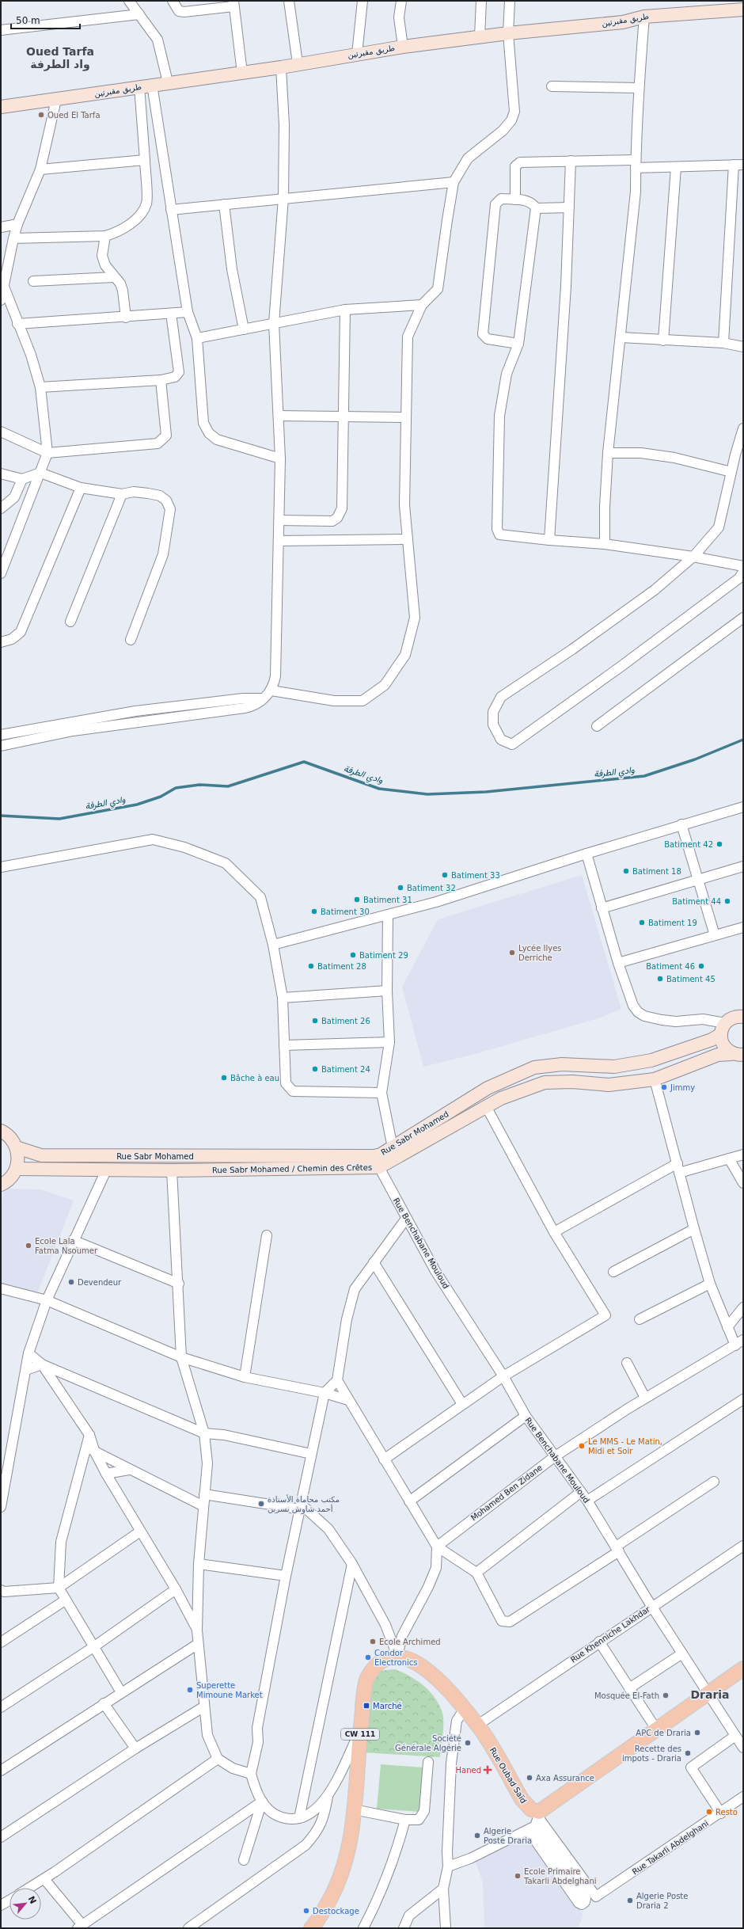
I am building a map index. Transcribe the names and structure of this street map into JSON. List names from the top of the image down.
{
  "streets": {
    "main road": [
      "طريق مقبرتين",
      "Rue Sabr Mohamed",
      "Rue Sabr Mohamed / Chemin des Crêtes",
      "CW 111",
      "Rue Oubad Saïd"
    ],
    "street": [
      "Rue Benchabane Mouloud",
      "Mohamed Ben Zidane",
      "Rue Khenniche Lakhdar",
      "Rue Takarli Abdelghani"
    ]
  },
  "crossings": [
    ["Rue Sabr Mohamed / Chemin des Crêtes", "Rue Benchabane Mouloud"],
    ["Rue Benchabane Mouloud", "Mohamed Ben Zidane"],
    ["Rue Benchabane Mouloud", "Rue Khenniche Lakhdar"],
    ["Rue Khenniche Lakhdar", "Rue Oubad Saïd"],
    ["CW 111", "Rue Oubad Saïd"],
    ["Rue Oubad Saïd", "Rue Takarli Abdelghani"]
  ],
  "districts": ["Oued Tarfa واد الطرفة", "Draria"],
  "water": ["وادي الطرفة"],
  "places": {
    "other": [
      "Oued El Tarfa",
      "Batiment 42",
      "Batiment 18",
      "Batiment 33",
      "Batiment 32",
      "Batiment 31",
      "Batiment 44",
      "Batiment 30",
      "Batiment 19",
      "Lycée Ilyes Derriche",
      "Batiment 29",
      "Batiment 28",
      "Batiment 46",
      "Batiment 45",
      "Batiment 26",
      "Batiment 24",
      "Bâche à eau",
      "Jimmy",
      "Ecole Lala Fatma Nsoumer",
      "Devendeur",
      "Le MMS - Le Matin, Midi et Soir",
      "مكتب محاماة الأستاذة أحمد شاوش نسرين",
      "Ecole Archimed",
      "Condor Electronics",
      "Superette Mimoune Market",
      "Mosquée El-Fath",
      "APC de Draria",
      "Société Générale Algérie",
      "Recette des impots - Draria",
      "Axa Assurance",
      "Resto",
      "Algerie Poste Draria",
      "Ecole Primaire Takarli Abdelghani",
      "Algerie Poste Draria 2",
      "Destockage"
    ],
    "transit": ["Marché"],
    "health": ["Haned"]
  },
  "scale_bar": "50 m",
  "north": "top right"
}
